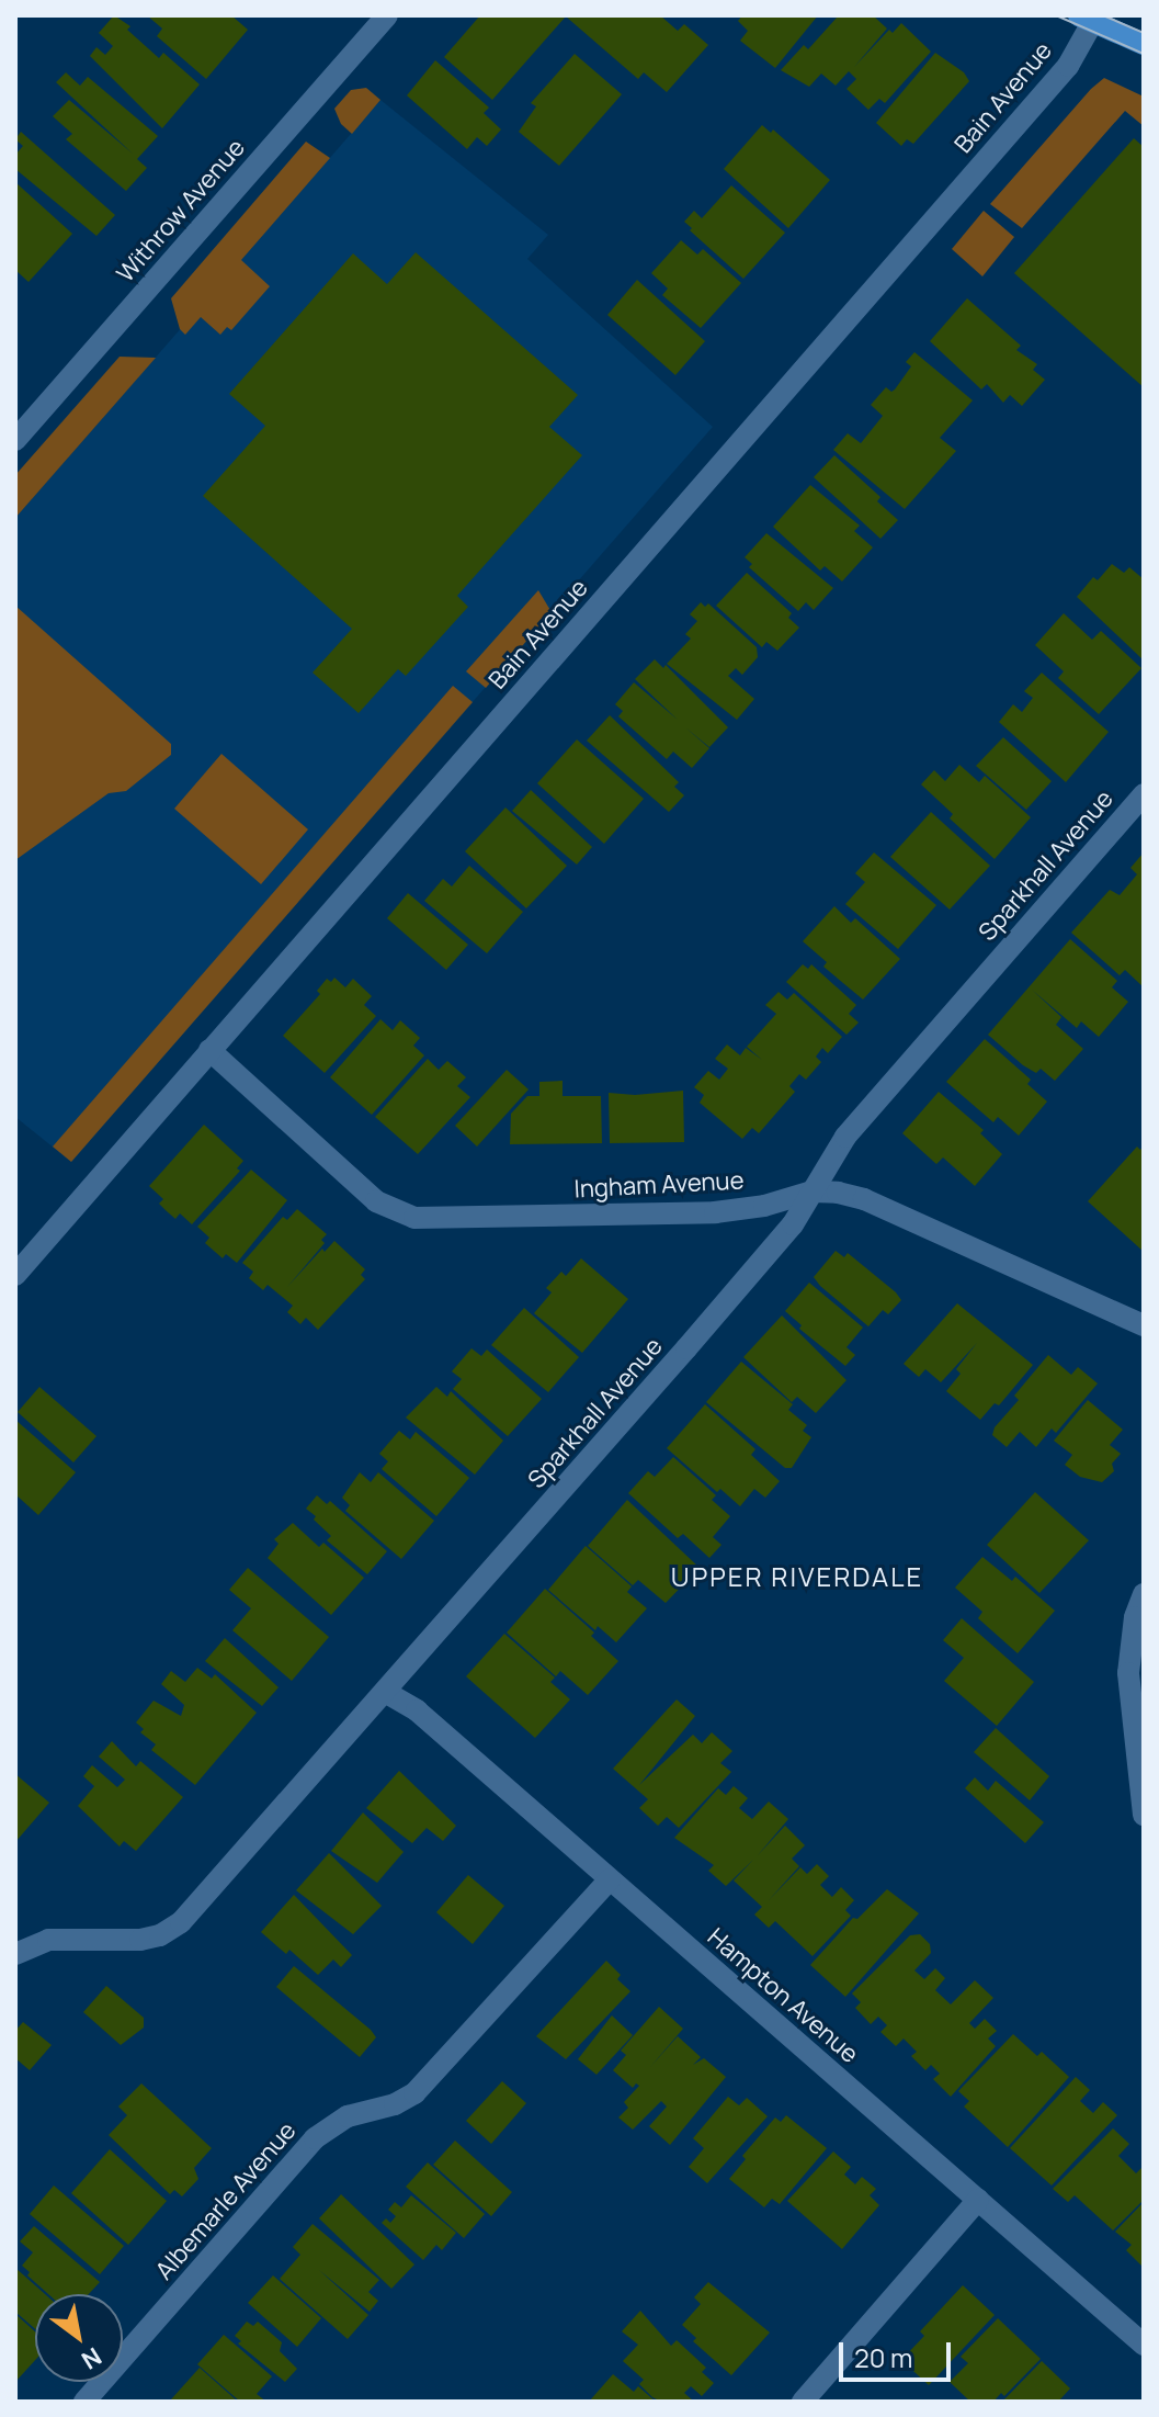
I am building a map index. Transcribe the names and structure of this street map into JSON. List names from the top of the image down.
{
  "streets": {
    "street": [
      "Bain Avenue",
      "Withrow Avenue",
      "Sparkhall Avenue",
      "Ingham Avenue",
      "Hampton Avenue",
      "Albemarle Avenue"
    ]
  },
  "crossings": [
    ["Bain Avenue", "Ingham Avenue"],
    ["Sparkhall Avenue", "Ingham Avenue"],
    ["Sparkhall Avenue", "Hampton Avenue"],
    ["Hampton Avenue", "Albemarle Avenue"]
  ],
  "districts": ["UPPER RIVERDALE"],
  "scale_bar": "20 m",
  "north": "bottom right"
}
